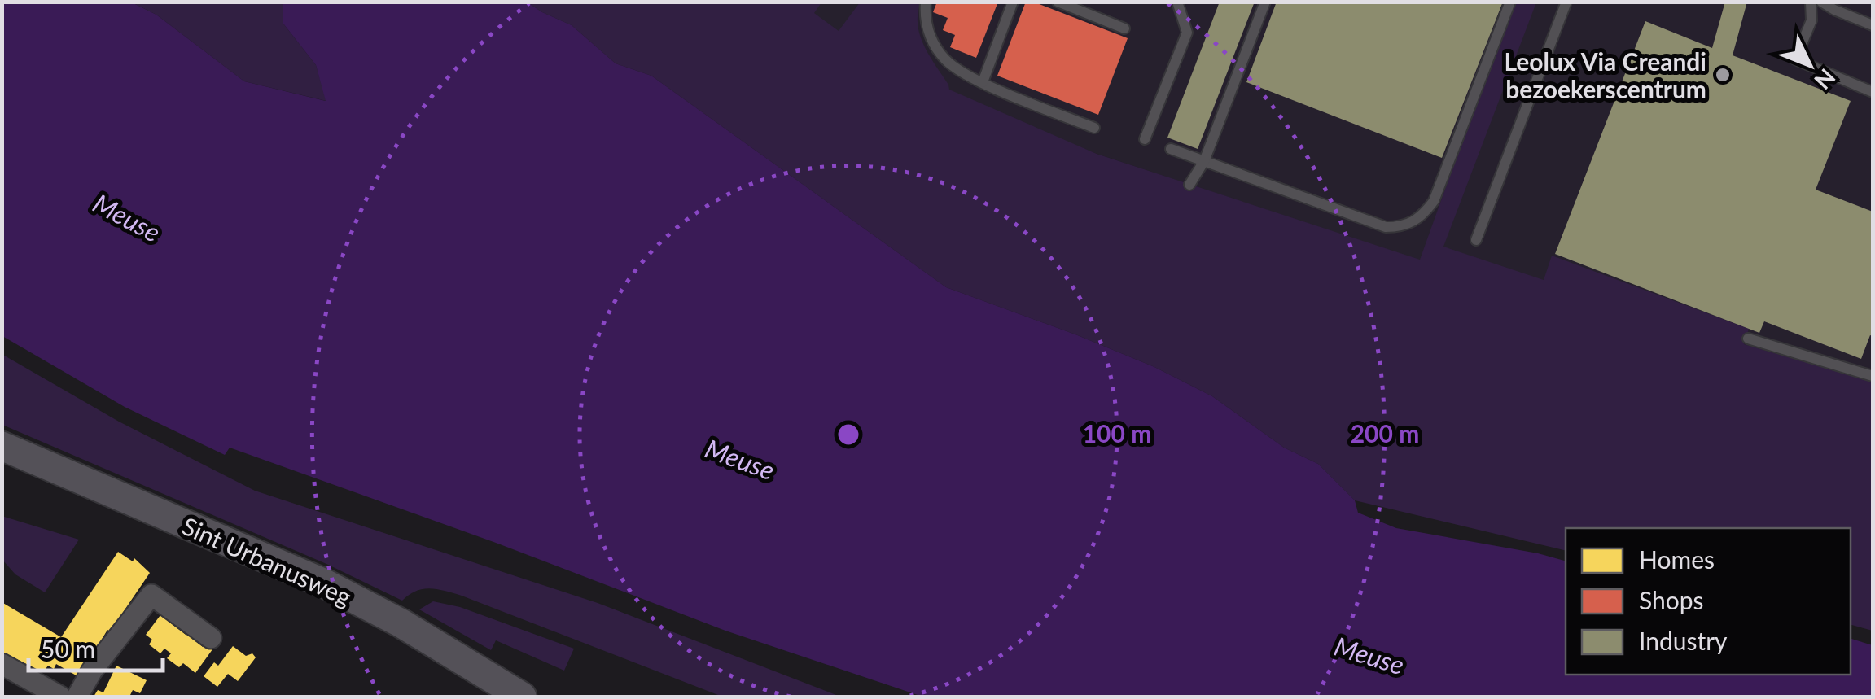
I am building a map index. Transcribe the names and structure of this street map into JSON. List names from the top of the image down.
{
  "streets": {
    "street": ["Sint Urbanusweg"]
  },
  "water": ["Meuse"],
  "places": ["Leolux Via Creandi bezoekerscentrum"],
  "legend": ["Homes", "Shops", "Industry"],
  "scale_bar": "50 m",
  "north": "bottom right",
  "rings": ["100 m", "200 m"]
}
